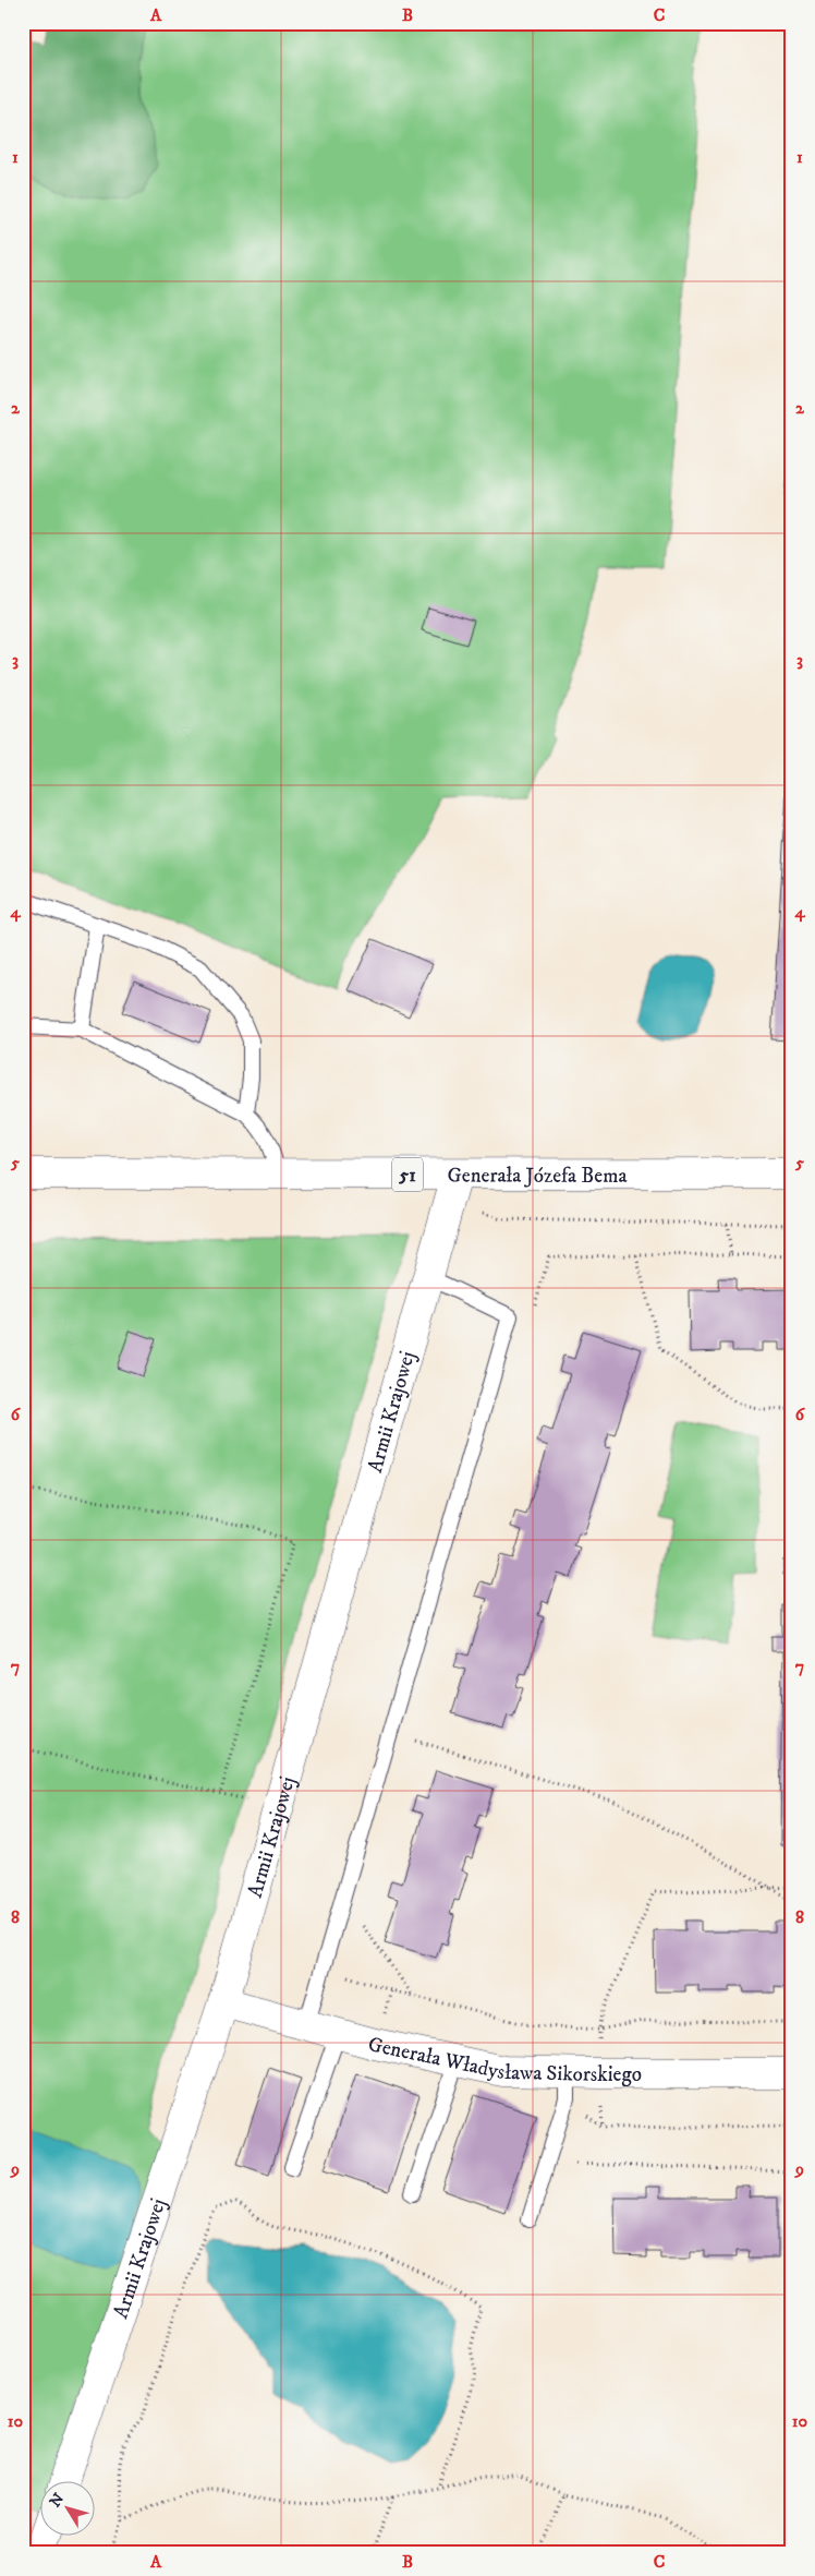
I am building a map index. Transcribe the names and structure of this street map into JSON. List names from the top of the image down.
{
  "streets": {
    "street": [
      "51",
      "Generała Józefa Bema",
      "Armii Krajowej",
      "Generała Władysława Sikorskiego"
    ]
  },
  "crossings": [
    ["Generała Józefa Bema", "Armii Krajowej"],
    ["Armii Krajowej", "Generała Władysława Sikorskiego"]
  ],
  "north": "top left",
  "grid": {
    "columns": ["A", "B", "C"],
    "rows": [
      "1",
      "2",
      "3",
      "4",
      "5",
      "6",
      "7",
      "8",
      "9",
      "10"
    ]
  }
}
